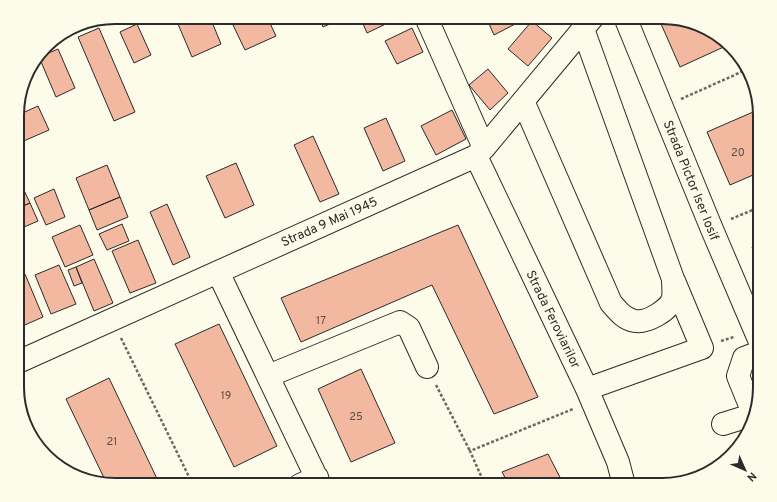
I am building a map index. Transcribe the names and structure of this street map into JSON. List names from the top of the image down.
{
  "streets": {
    "street": ["Strada Pictor Iser Iosif", "Strada 9 Mai 1945", "Strada Feroviarilor"]
  },
  "crossings": [
    ["Strada 9 Mai 1945", "Strada Feroviarilor"]
  ],
  "house_numbers": [
    "20",
    "17",
    "19",
    "25",
    "21"
  ],
  "north": "bottom right"
}
